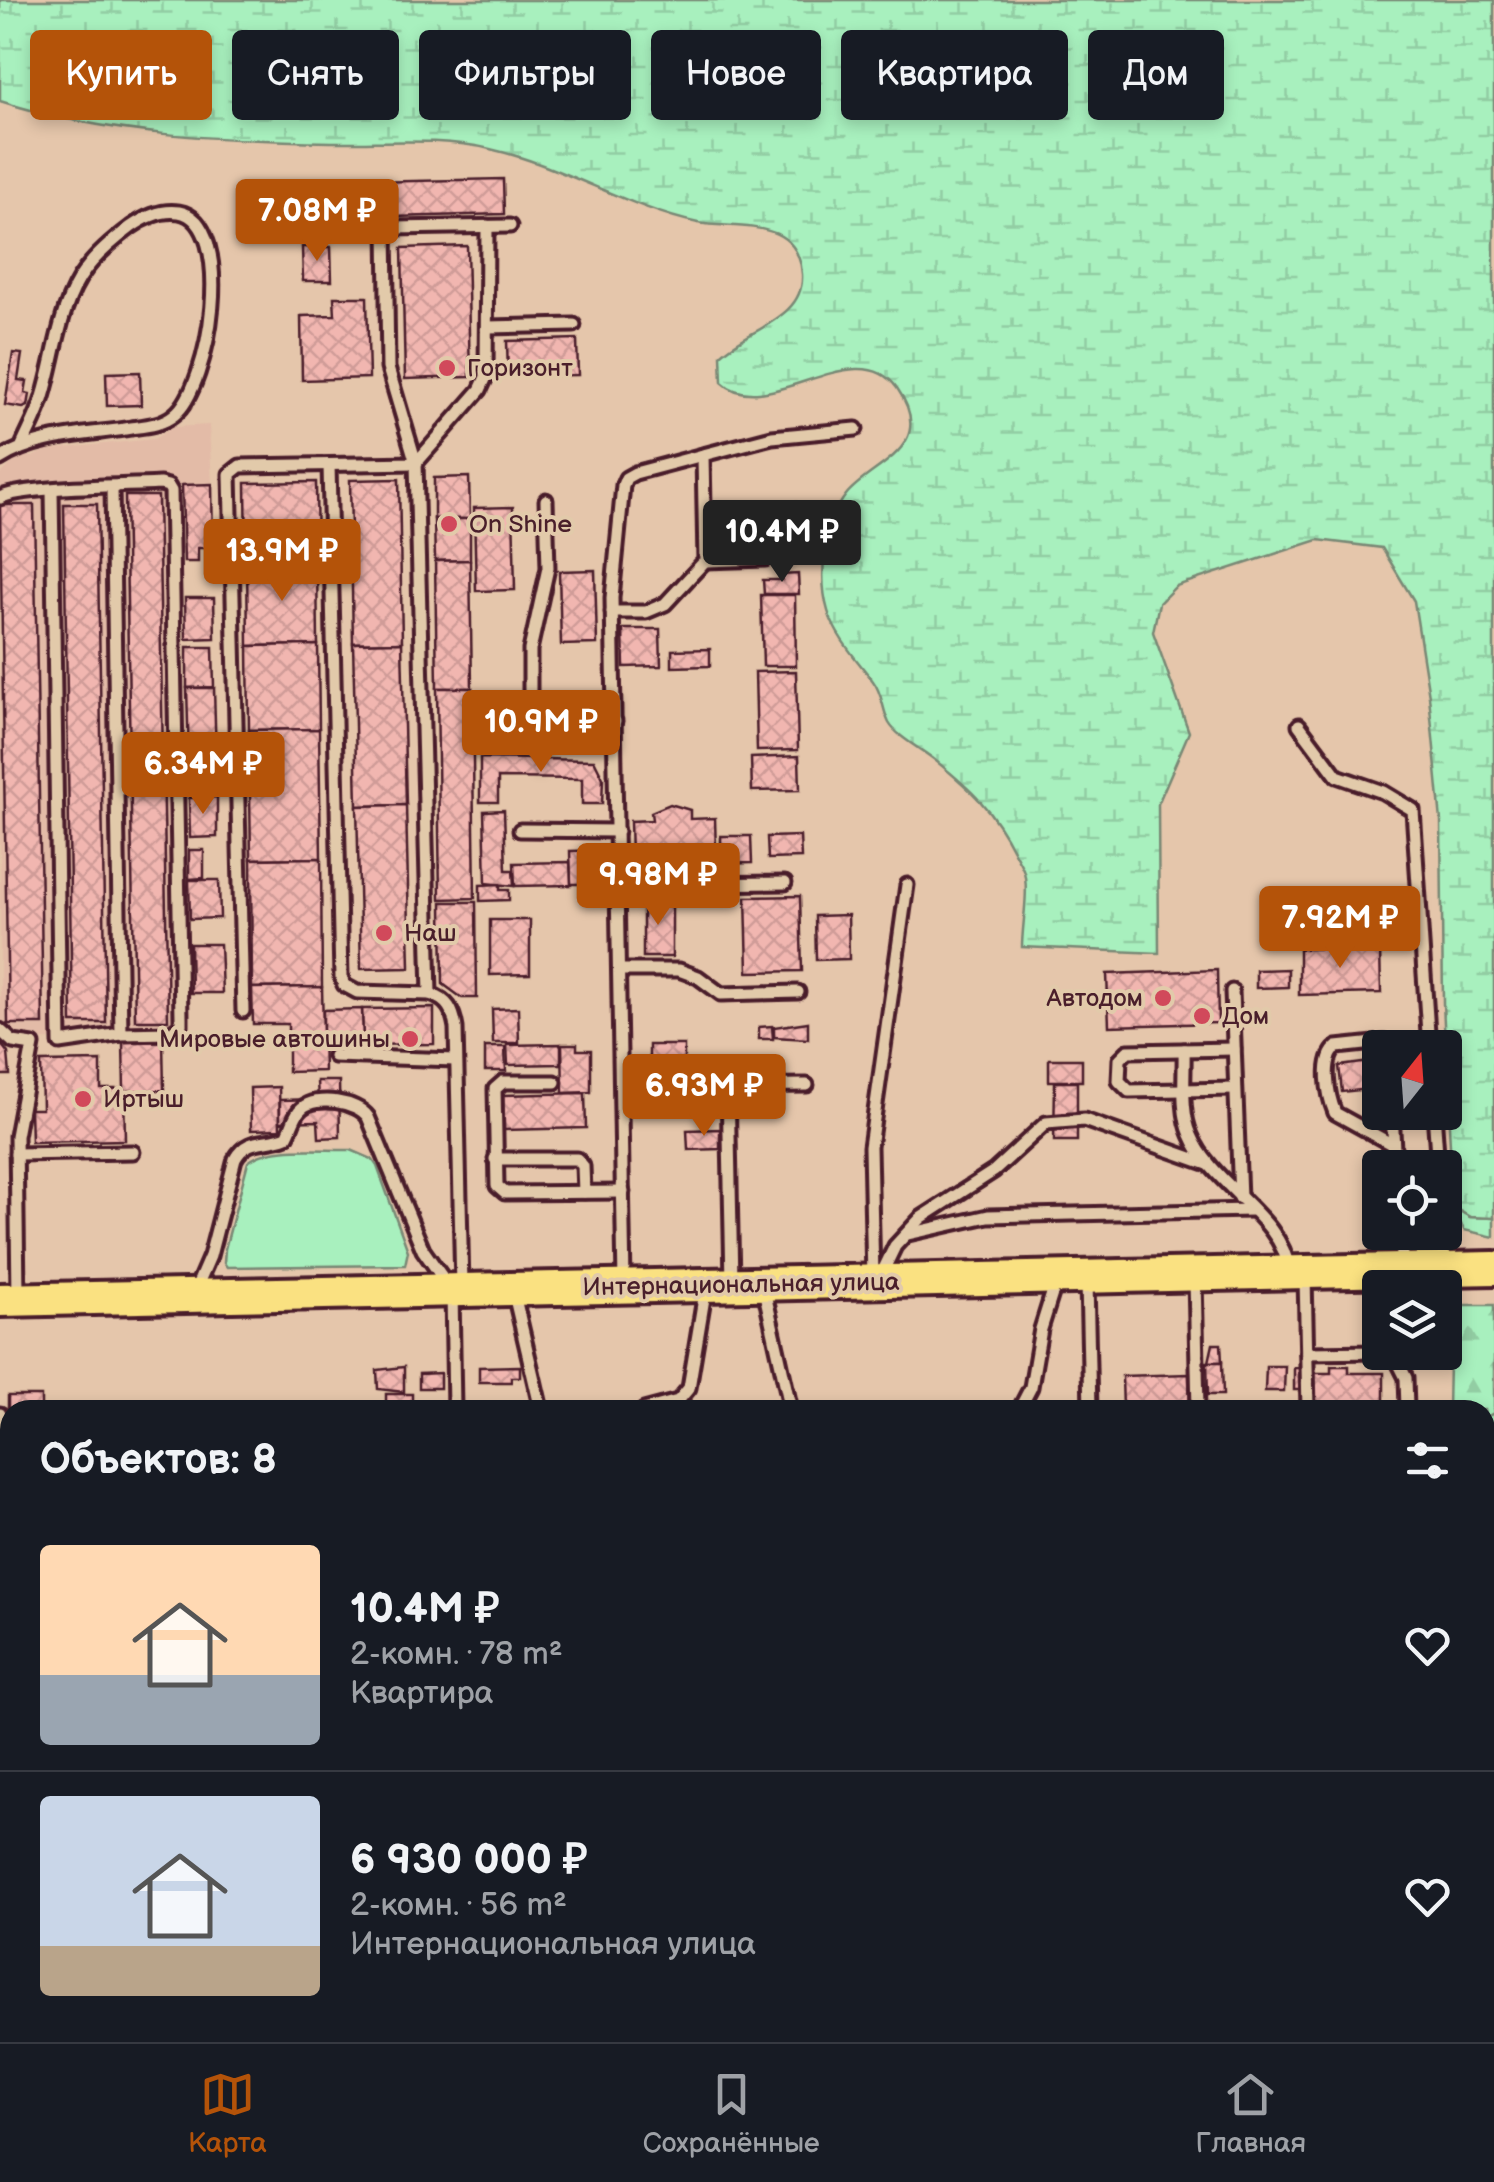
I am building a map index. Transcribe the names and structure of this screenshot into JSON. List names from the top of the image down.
{
  "streets": {
    "main road": ["Интернациональная улица"]
  },
  "places": [
    "Горизонт",
    "On Shine",
    "Наш",
    "Автодом",
    "Дом",
    "Мировые автошины",
    "Иртыш"
  ],
  "north": "top",
  "page": {
    "chip": [
      "Купить",
      "Снять",
      "Фильтры",
      "Новое",
      "Квартира",
      "Дом"
    ],
    "price": [
      "7.08M ₽",
      "10.4M ₽",
      "13.9M ₽",
      "10.9M ₽",
      "6.34M ₽",
      "9.98M ₽",
      "7.92M ₽",
      "6.93M ₽"
    ],
    "heading": "Объектов: 8",
    "list": [
      {
        "name": "10.4M ₽",
        "note": "2-комн. · 78 m² · Квартира"
      },
      {
        "name": "6 930 000 ₽",
        "note": "2-комн. · 56 m² · Интернациональная улица"
      }
    ],
    "tabs": ["Карта", "Сохранённые", "Главная"]
  }
}
